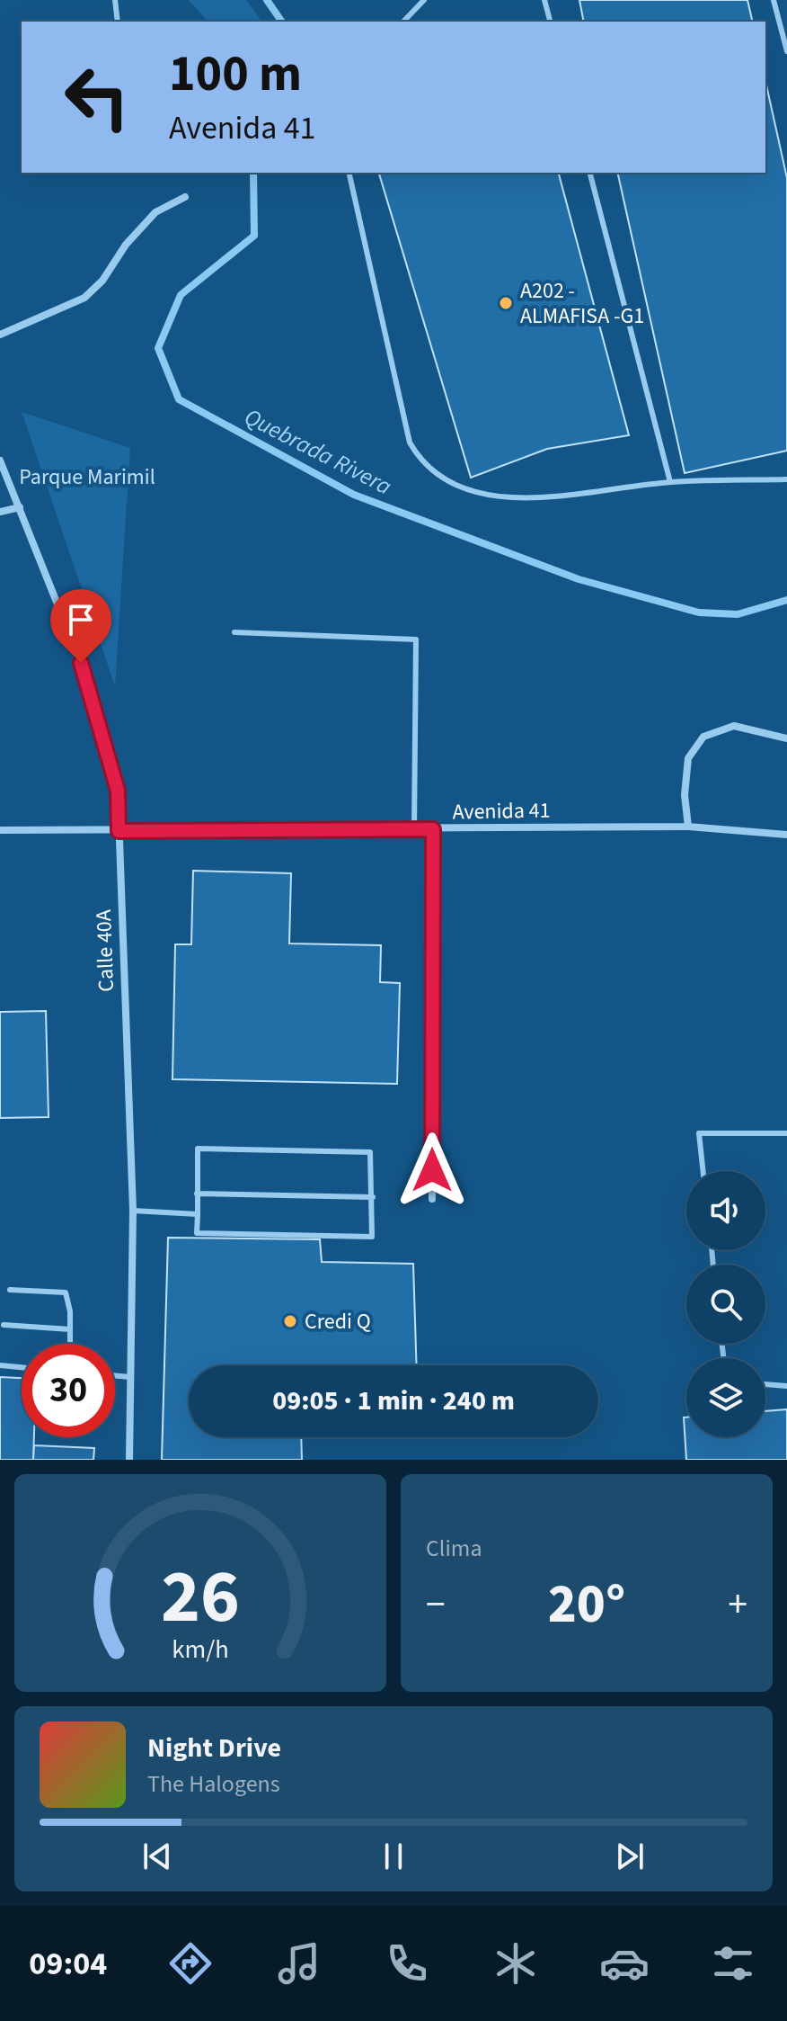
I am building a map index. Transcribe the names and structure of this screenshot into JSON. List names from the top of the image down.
{
  "streets": {
    "street": ["Avenida 41", "Calle 40A"]
  },
  "crossings": [
    ["Avenida 41", "Calle 40A"]
  ],
  "water": ["Quebrada Rivera"],
  "parks": ["Parque Marimil"],
  "places": ["A202 - ALMAFISA -G1", "Credi Q"],
  "page": {
    "turn": ["100 m", "Avenida 41"],
    "limit": "30",
    "trip": "09:05 · 1 min · 240 m",
    "tile": "Clima",
    "heat": ["−", "20°", "+"],
    "song": ["Night Drive", "The Halogens"],
    "tabs": "09:04",
    "gauge": ["26", "km/h"]
  }
}
